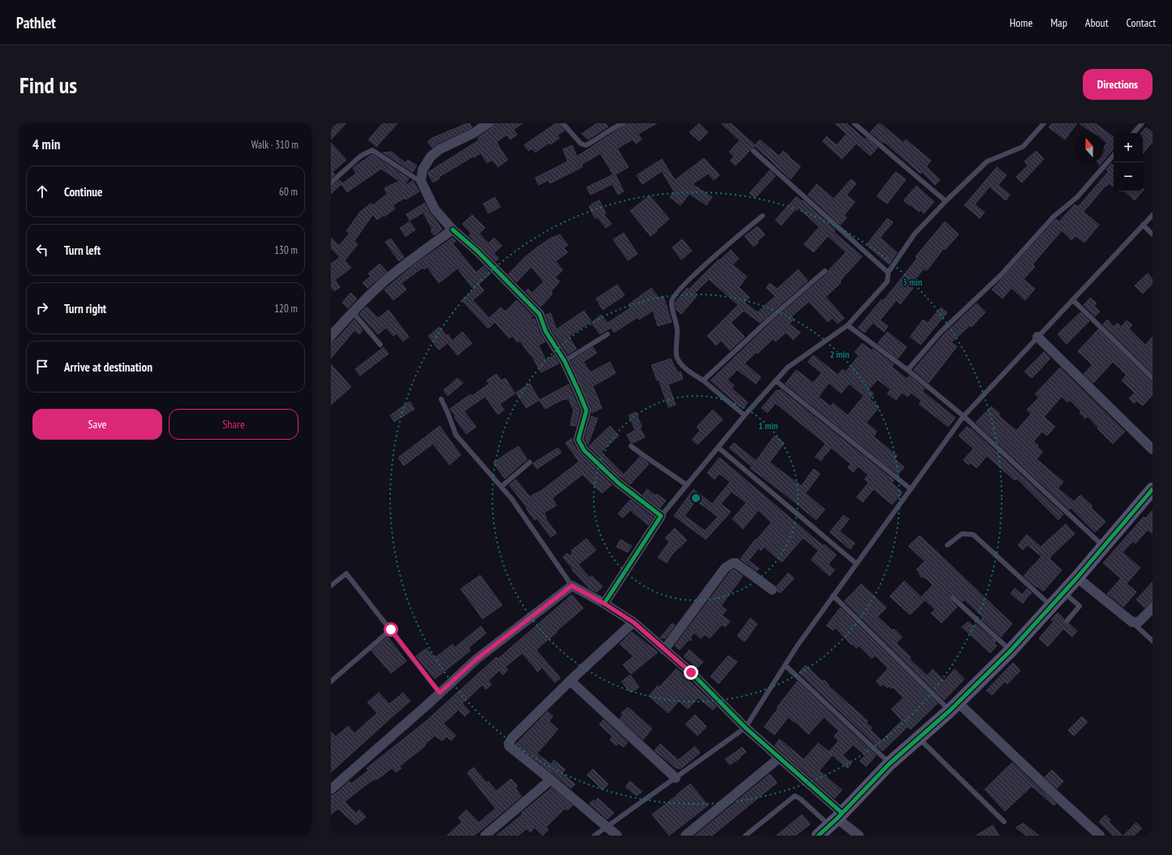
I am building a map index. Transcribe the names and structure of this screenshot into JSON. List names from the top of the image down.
{
  "north": "top",
  "page": {
    "header": "Pathlet",
    "nav": [
      "Home",
      "Map",
      "About",
      "Contact"
    ],
    "buttons": [
      "Directions",
      ["Save", "Share"]
    ],
    "title": "Find us",
    "heading": ["4 min", "Walk · 310 m"],
    "map_buttons": ["+", "−"],
    "list": [
      ["Continue", "60 m"],
      ["Turn left", "130 m"],
      ["Turn right", "120 m"],
      "Arrive at destination"
    ]
  },
  "rings": ["3 min", "2 min", "1 min"]
}
